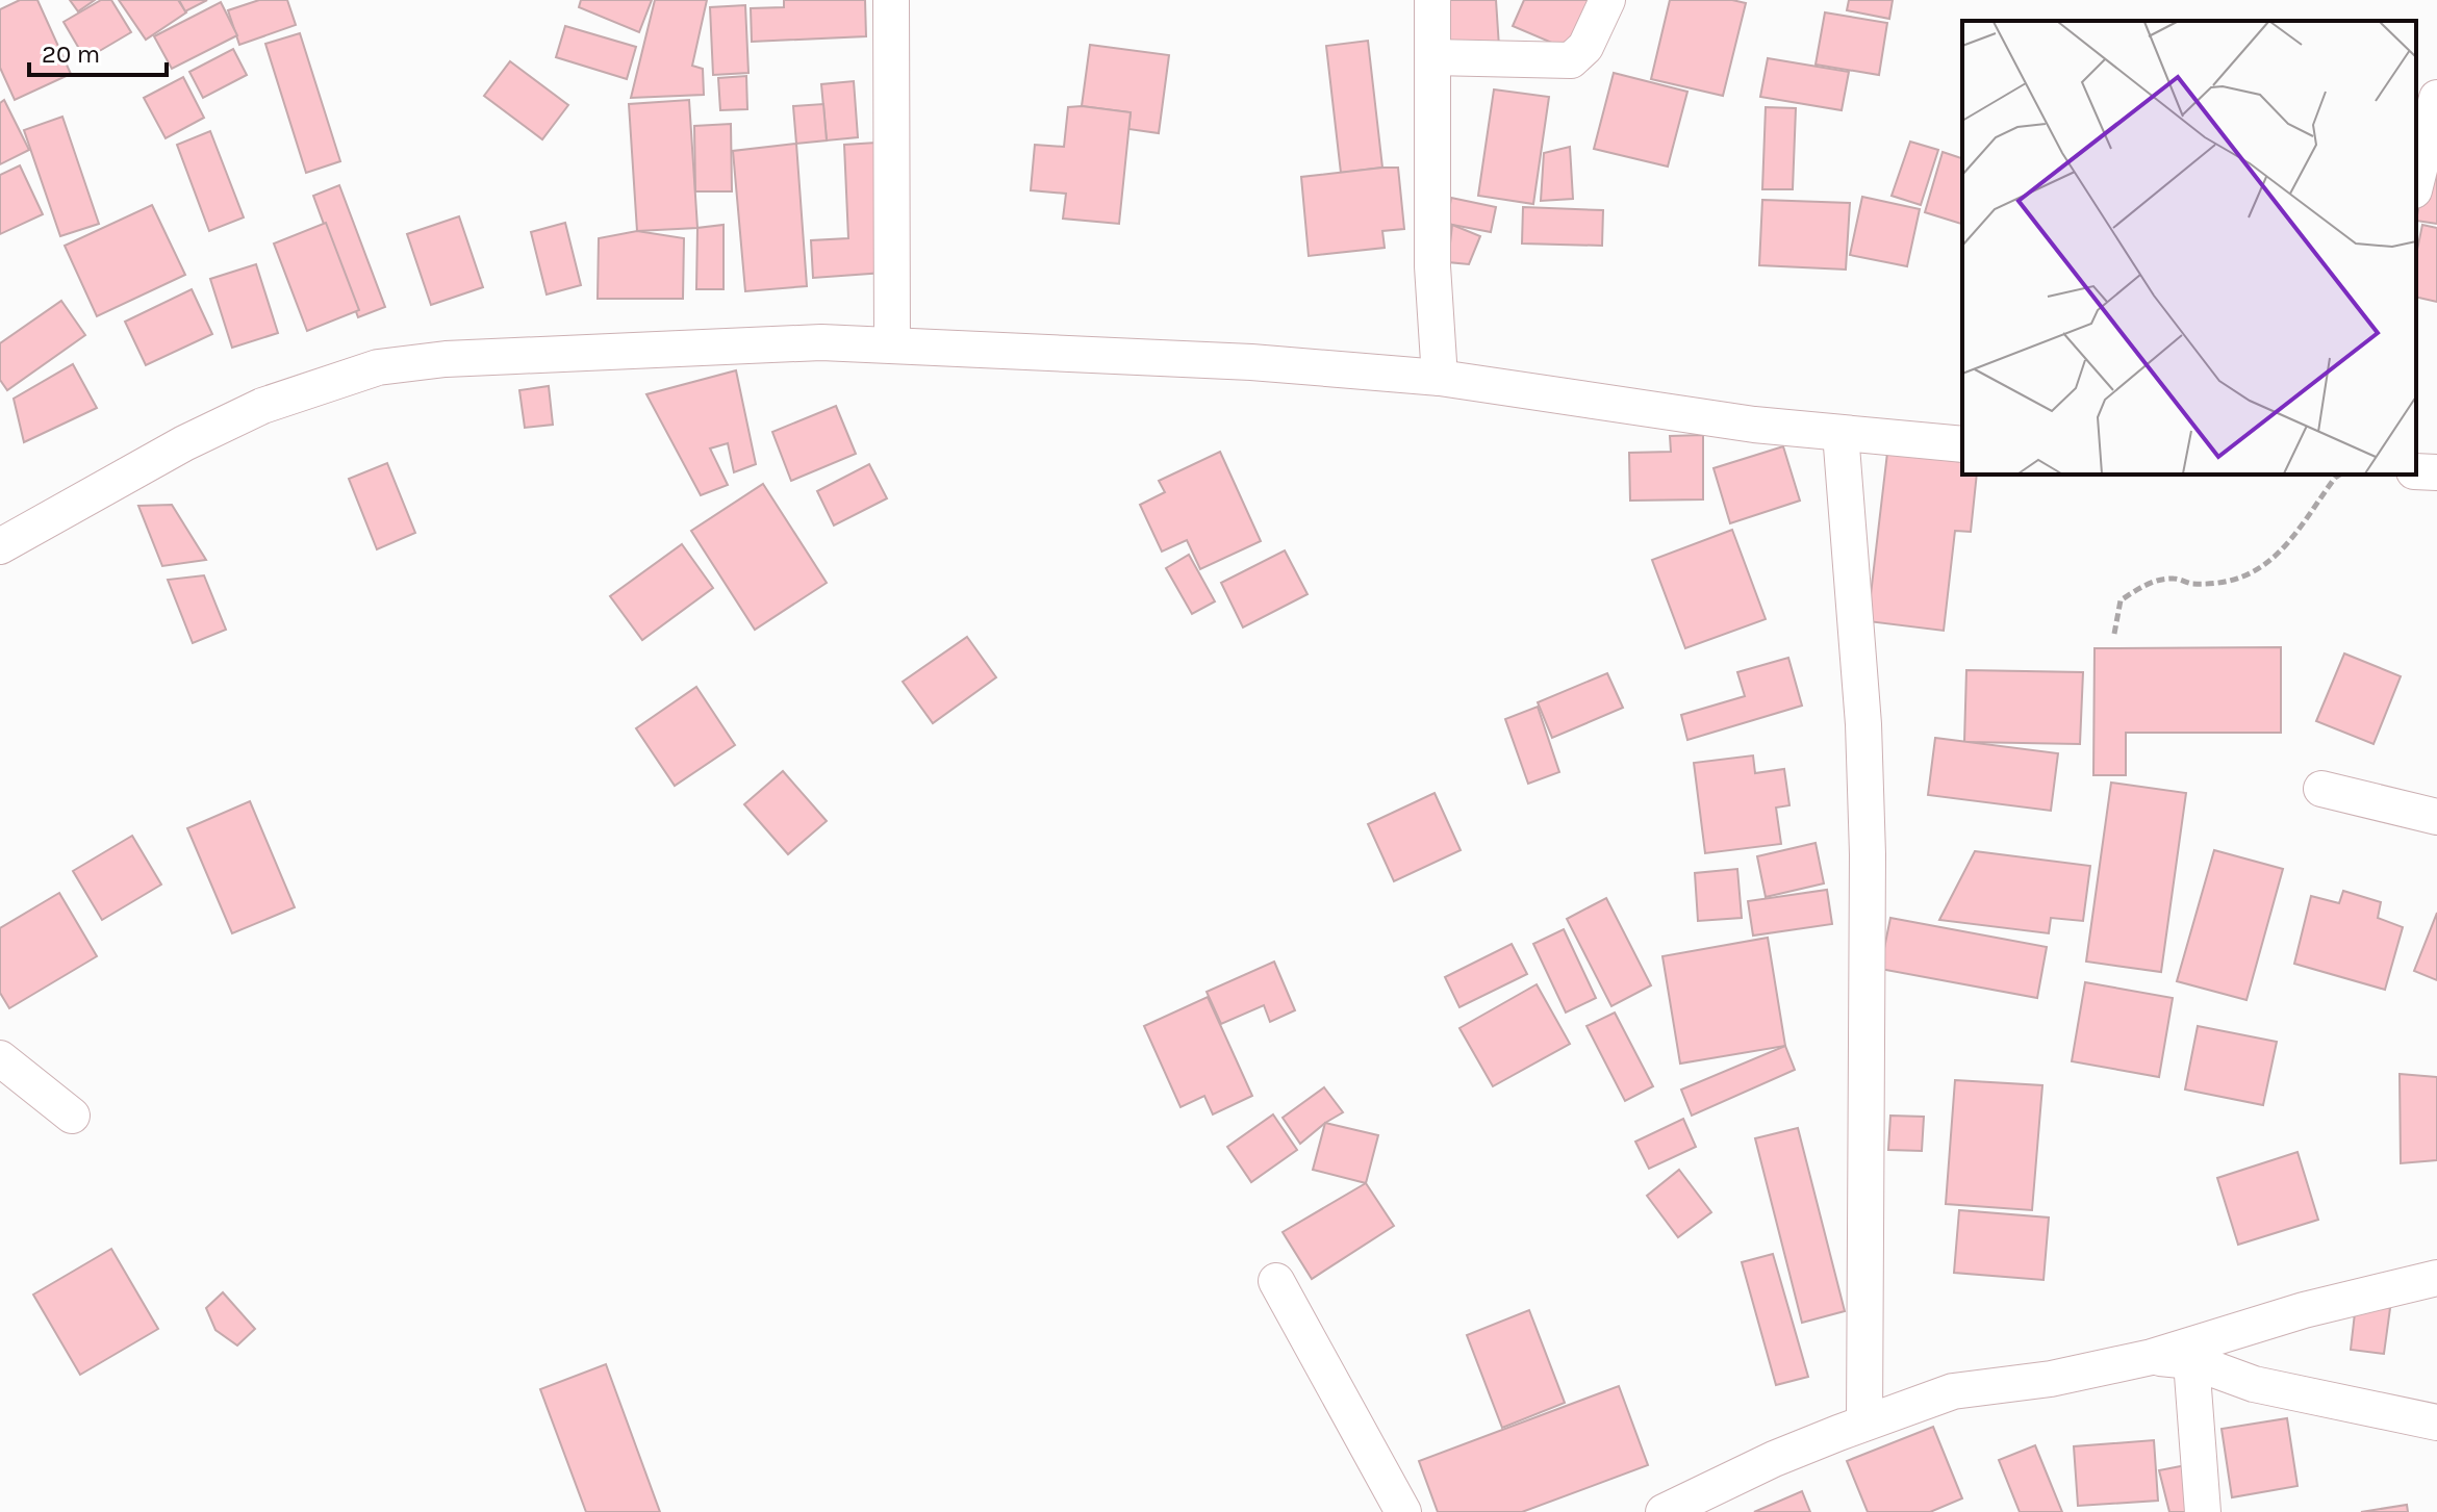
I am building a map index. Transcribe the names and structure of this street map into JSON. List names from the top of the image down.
{
  "scale_bar": "20 m"
}
